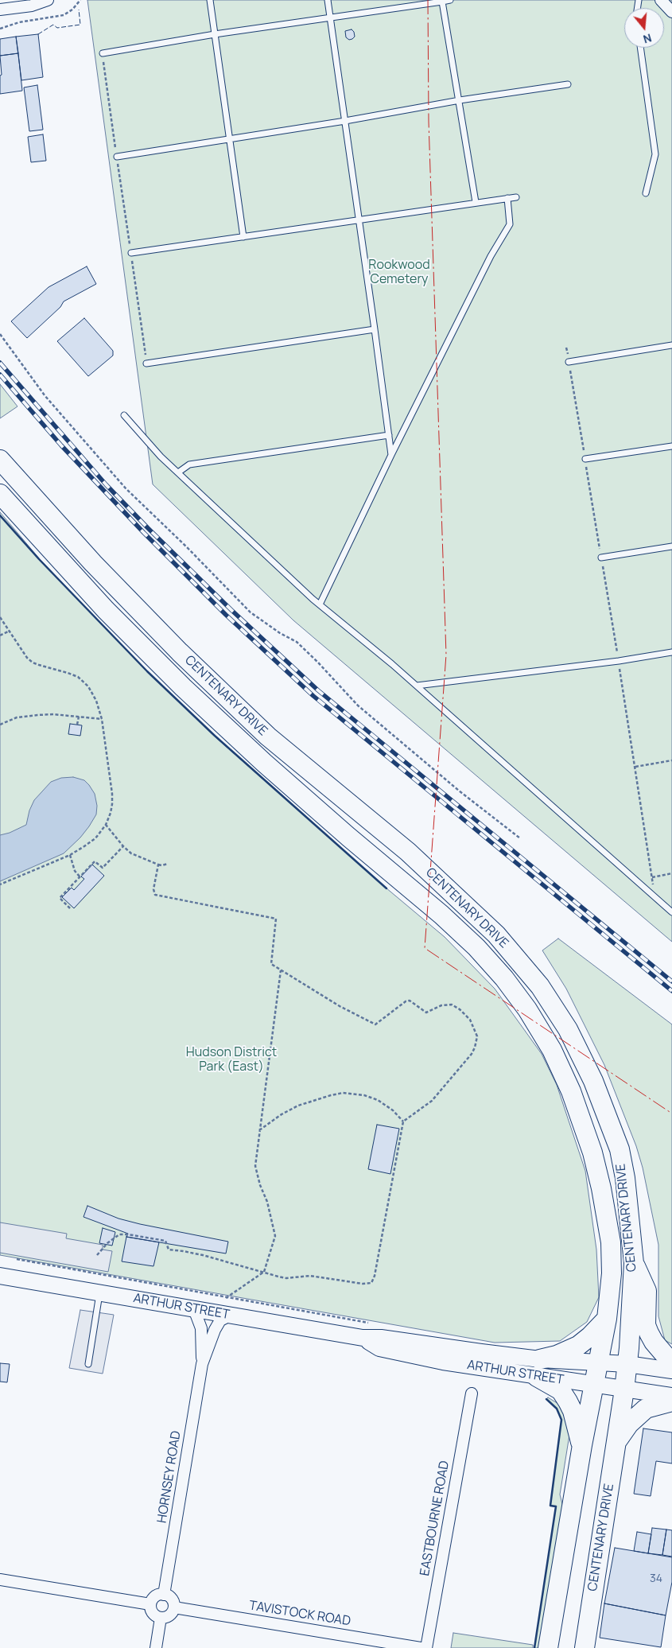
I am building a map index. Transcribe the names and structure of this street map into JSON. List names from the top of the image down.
{
  "streets": {
    "highway": ["CENTENARY DRIVE"],
    "main road": ["ARTHUR STREET"],
    "street": ["HORNSEY ROAD", "EASTBOURNE ROAD", "TAVISTOCK ROAD"]
  },
  "crossings": [
    ["CENTENARY DRIVE", "ARTHUR STREET"],
    ["ARTHUR STREET", "HORNSEY ROAD"],
    ["HORNSEY ROAD", "TAVISTOCK ROAD"]
  ],
  "parks": ["Rookwood Cemetery", "Hudson District Park (East)"],
  "house_numbers": ["34"],
  "north": "bottom"
}
